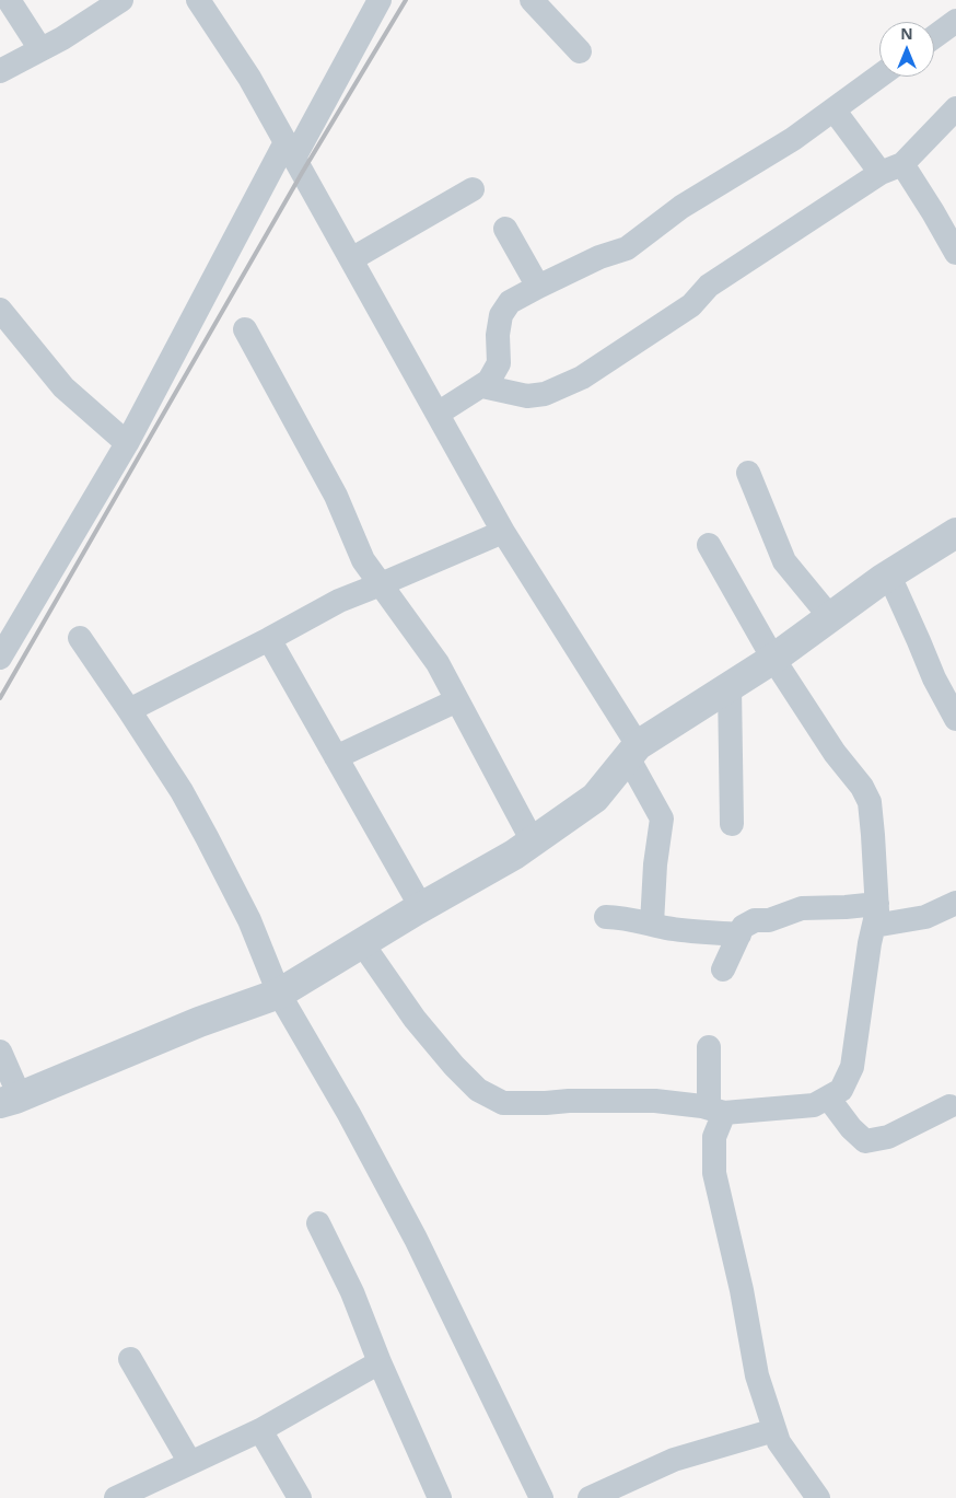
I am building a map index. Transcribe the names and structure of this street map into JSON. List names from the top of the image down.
{
  "north": "top"
}
